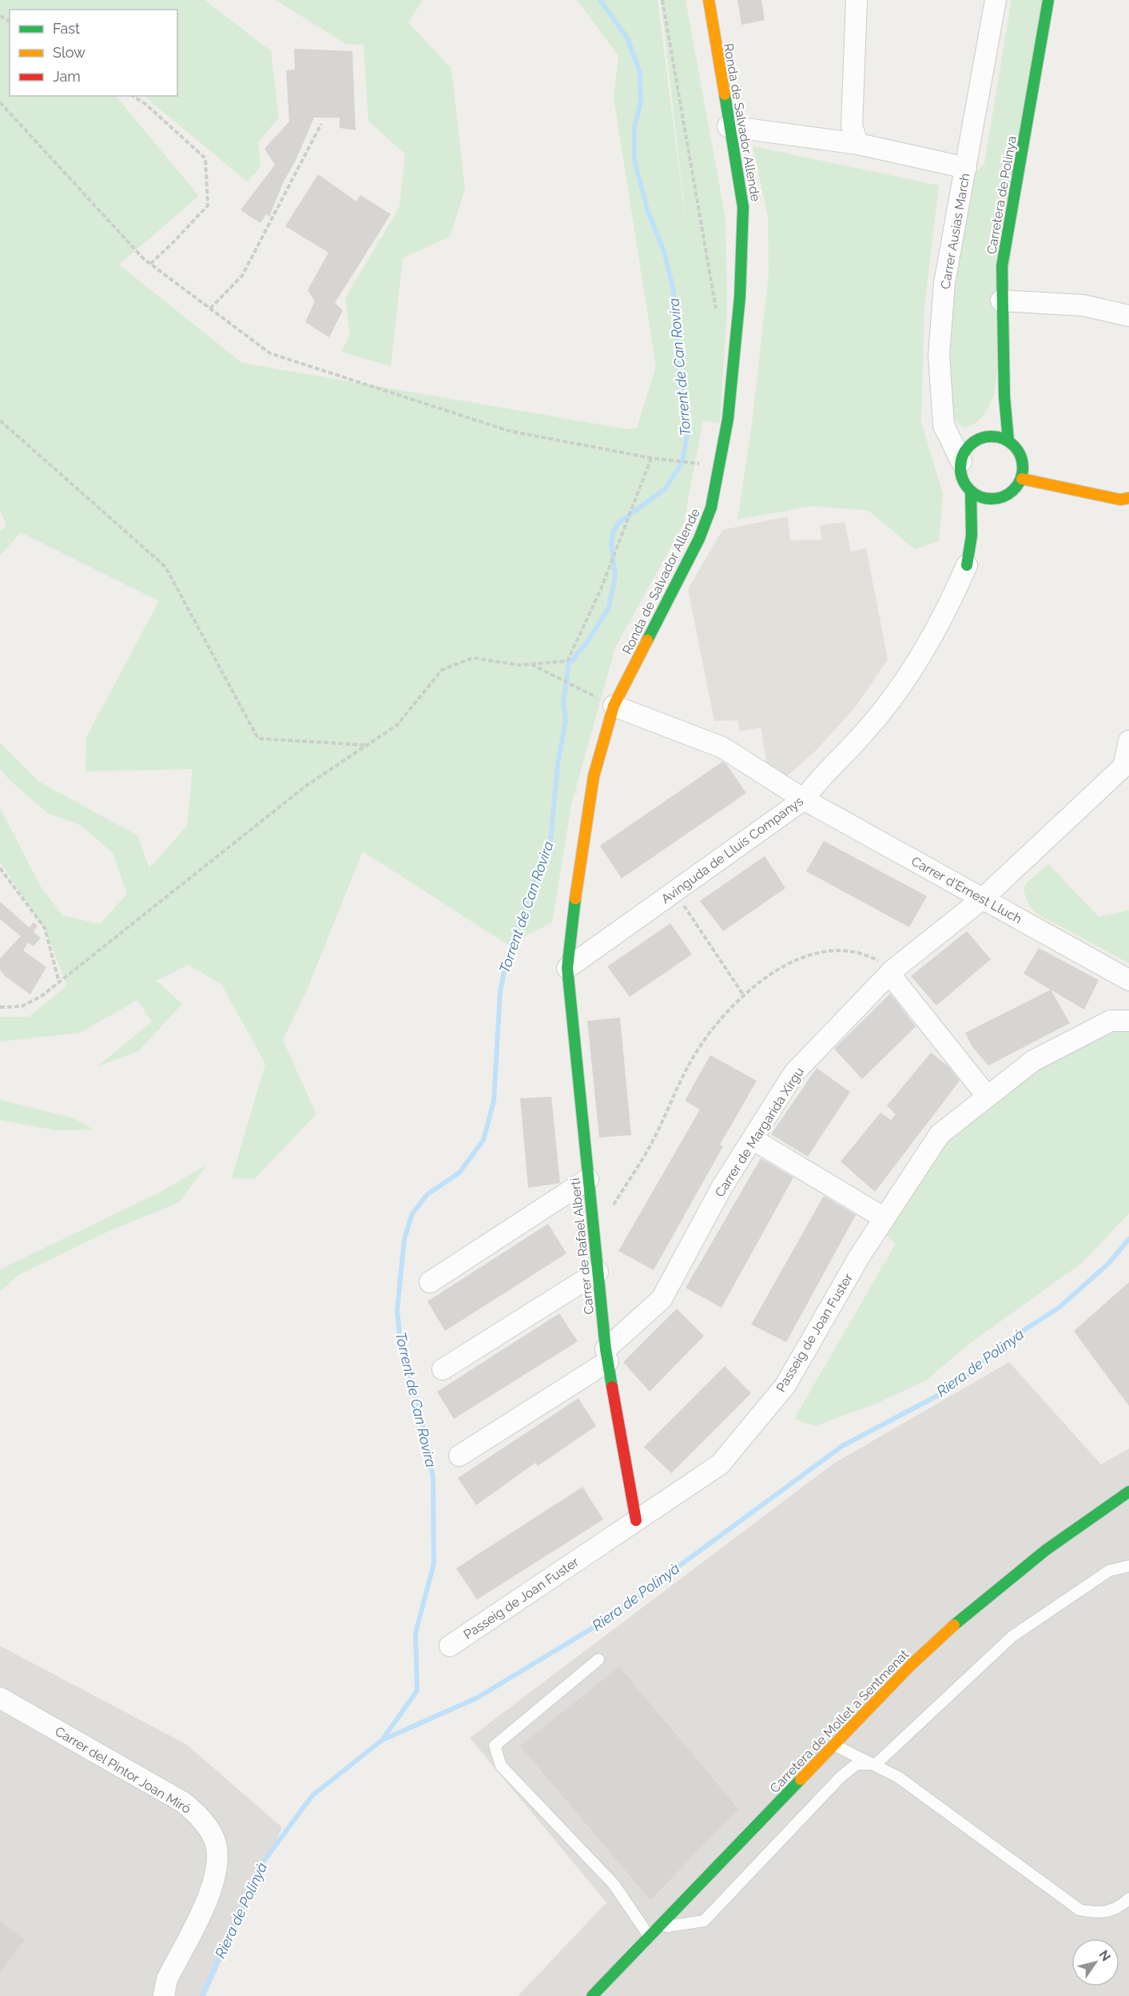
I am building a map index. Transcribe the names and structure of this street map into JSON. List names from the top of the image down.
{
  "streets": {
    "street": [
      "Ronda de Salvador Allende",
      "Carretera de Polinya",
      "Carrer Ausias March",
      "Avinguda de Lluís Companys",
      "Carrer d'Ernest Lluch",
      "Carrer de Margarida Xirgu",
      "Carrer de Rafael Alberti",
      "Passeig de Joan Fuster",
      "Carretera de Mollet a Sentmenat",
      "Carrer del Pintor Joan Miró"
    ]
  },
  "crossings": [
    ["Ronda de Salvador Allende", "Avinguda de Lluís Companys"],
    ["Ronda de Salvador Allende", "Carrer d'Ernest Lluch"],
    ["Ronda de Salvador Allende", "Carrer de Rafael Alberti"],
    ["Carretera de Polinya", "Carrer Ausias March"],
    ["Avinguda de Lluís Companys", "Carrer d'Ernest Lluch"],
    ["Avinguda de Lluís Companys", "Carrer de Rafael Alberti"],
    ["Carrer d'Ernest Lluch", "Carrer de Margarida Xirgu"],
    ["Carrer de Margarida Xirgu", "Carrer de Rafael Alberti"],
    ["Carrer de Rafael Alberti", "Passeig de Joan Fuster"]
  ],
  "water": ["Torrent de Can Rovira", "Riera de Polinyà"],
  "legend": ["Fast", "Slow", "Jam"],
  "north": "top right"
}
